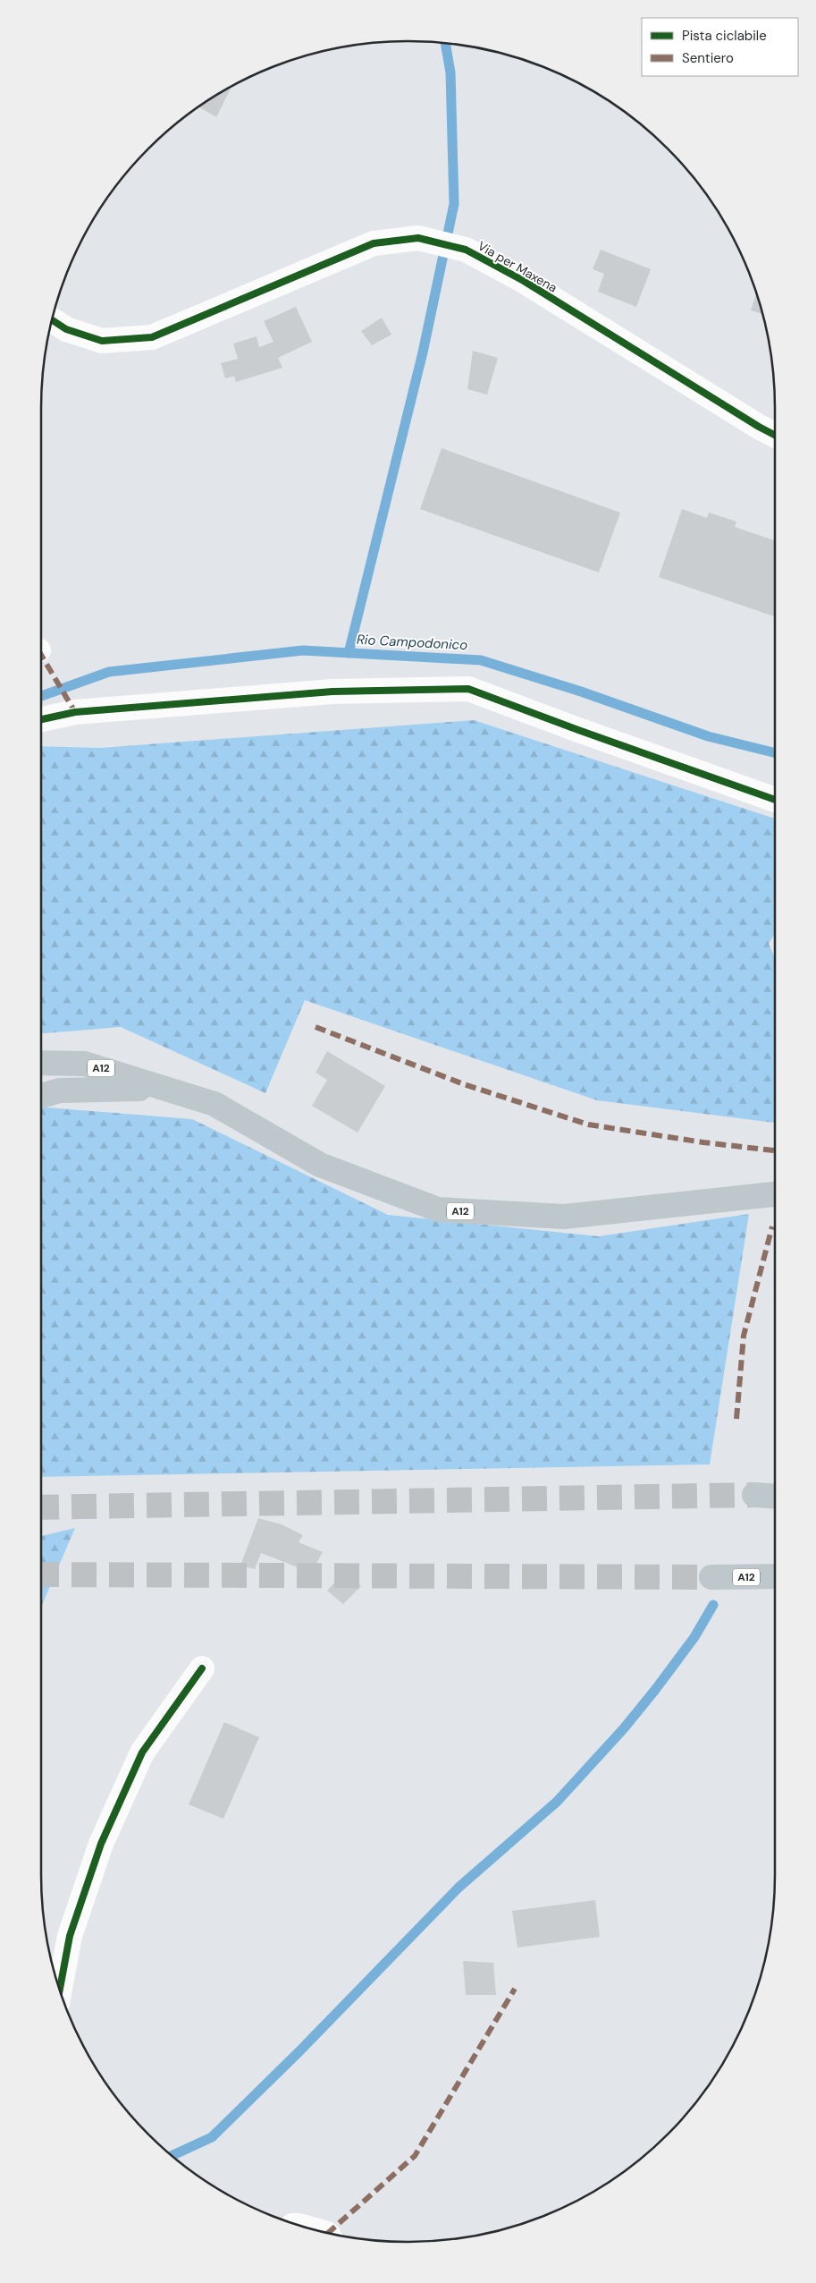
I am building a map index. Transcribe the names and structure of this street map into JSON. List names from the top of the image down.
{
  "streets": {
    "highway": ["A12"],
    "street": ["Via per Maxena"]
  },
  "water": ["Rio Campodonico"],
  "legend": ["Pista ciclabile", "Sentiero"]
}
